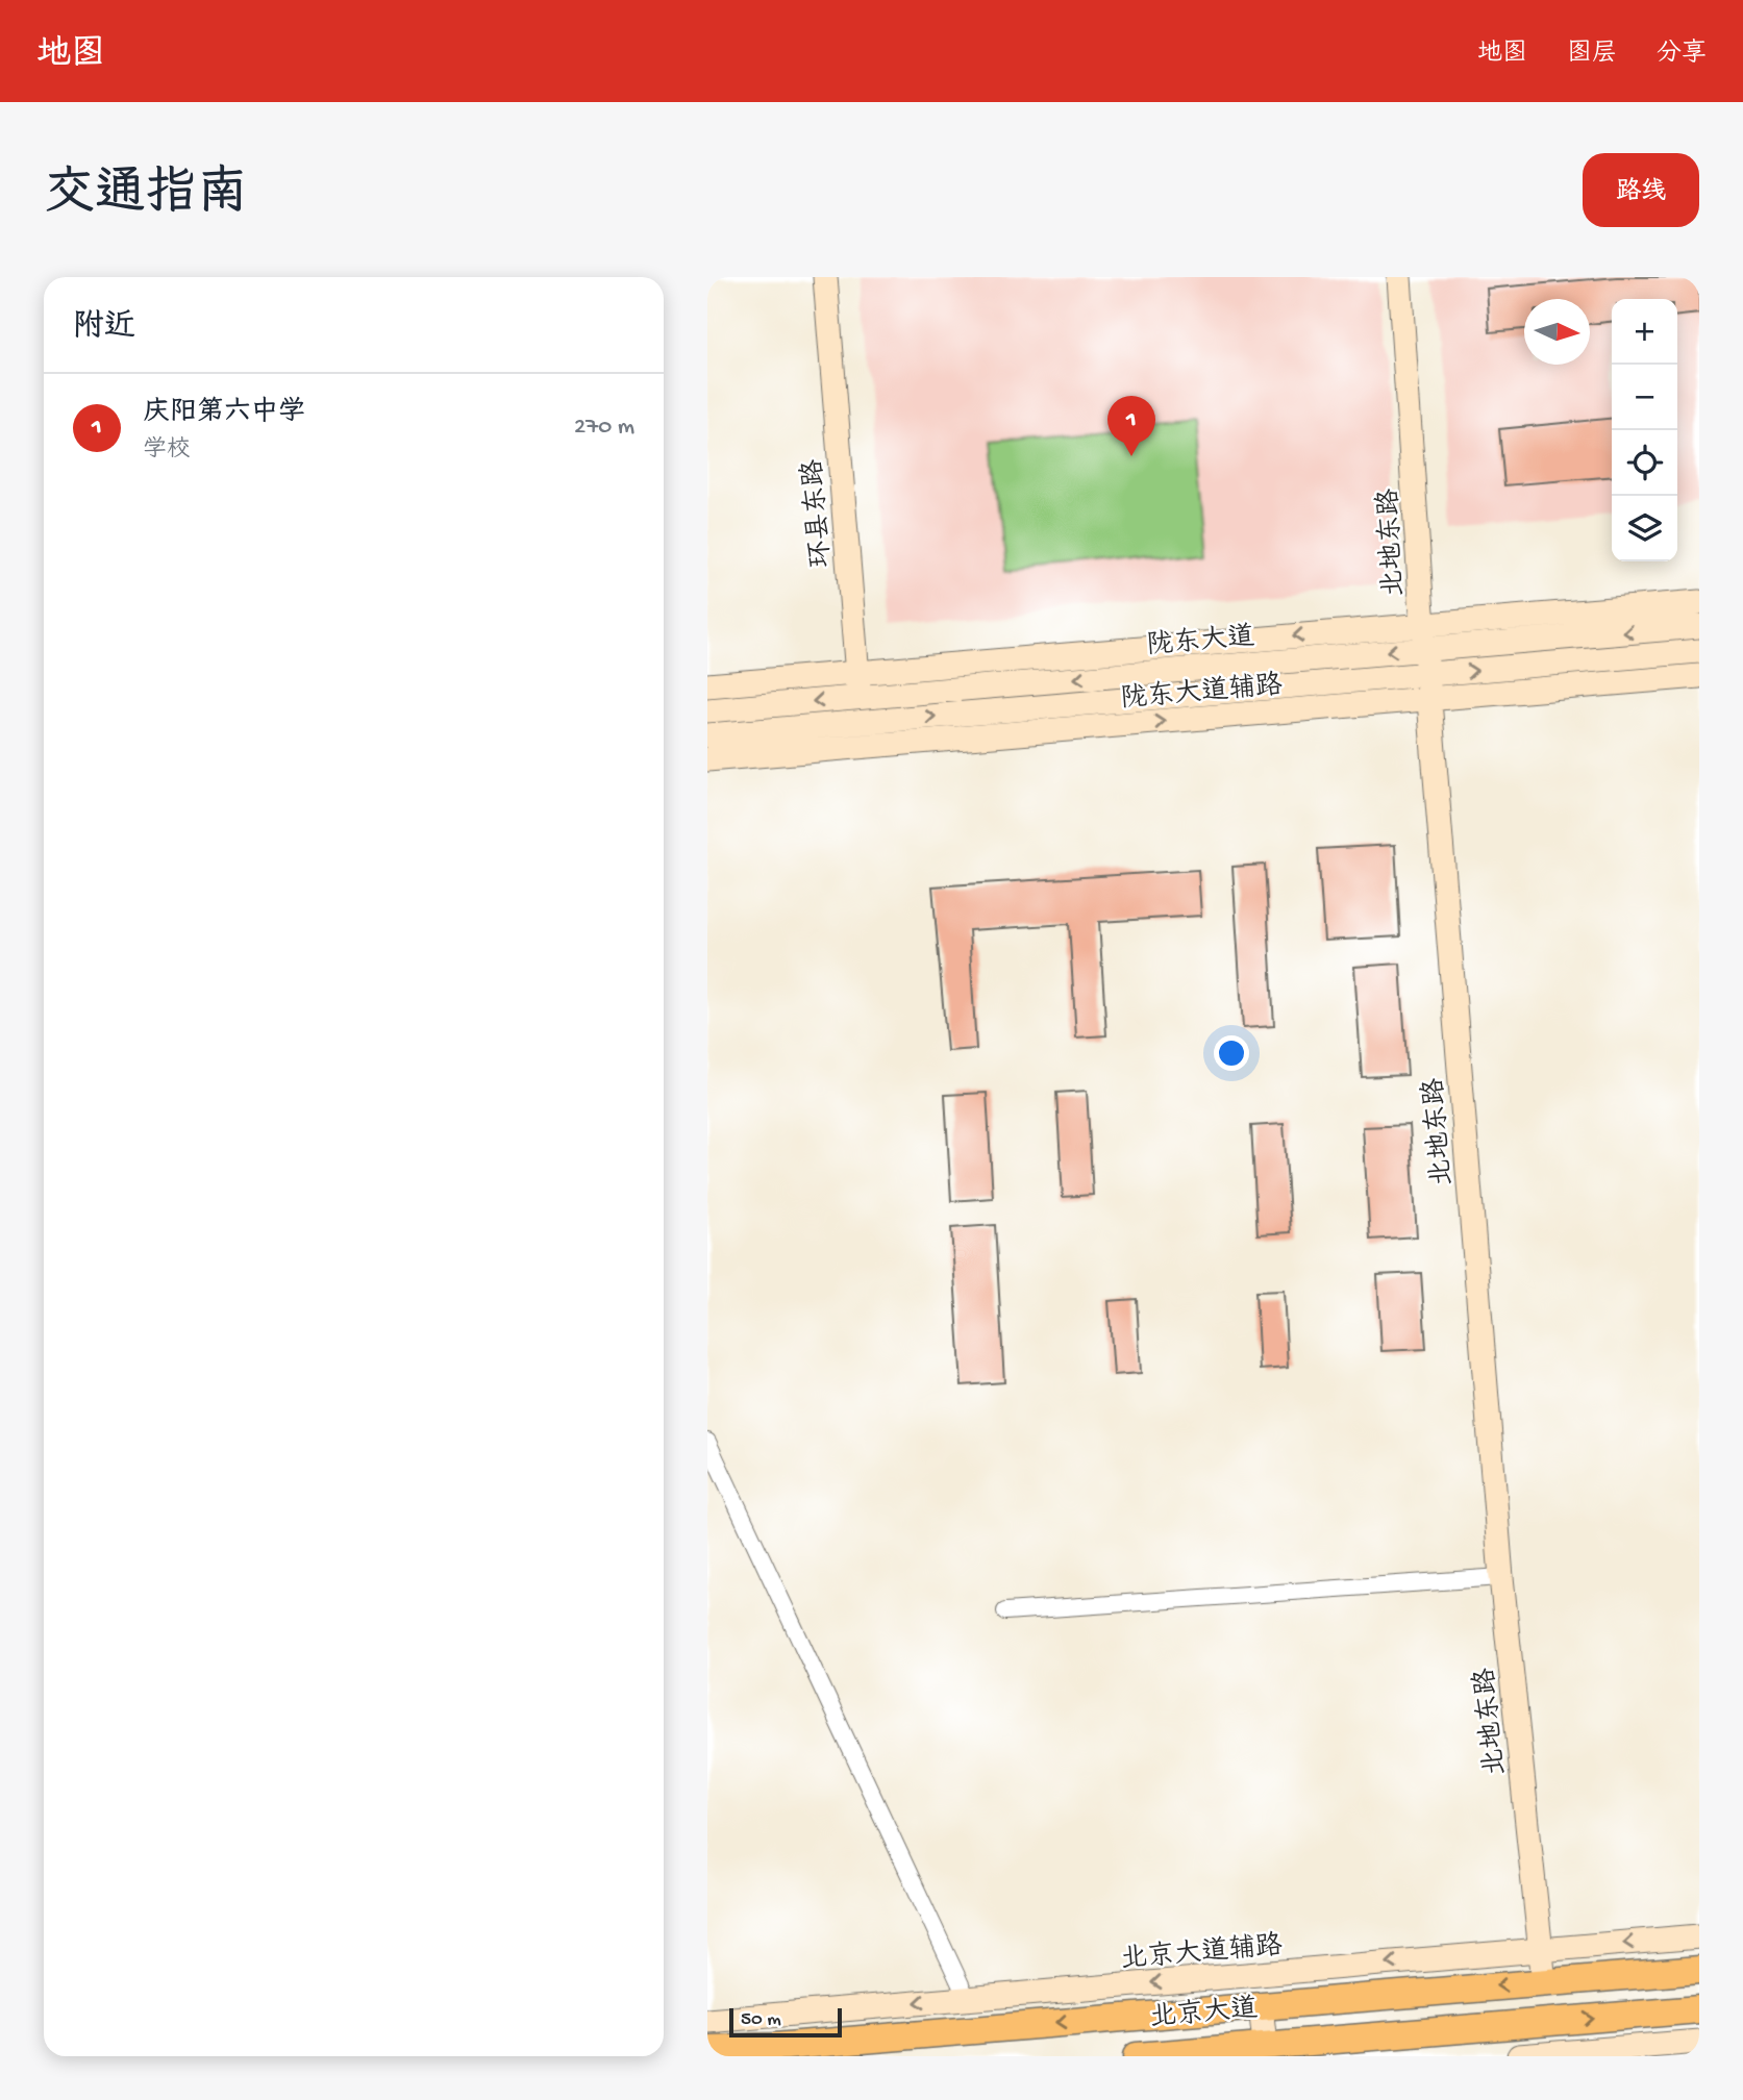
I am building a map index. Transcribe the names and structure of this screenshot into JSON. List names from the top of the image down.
{
  "streets": {
    "main road": ["北京大道"],
    "street": [
      "环县东路",
      "北地东路",
      "陇东大道",
      "陇东大道辅路",
      "北京大道辅路"
    ]
  },
  "crossings": [
    ["环县东路", "陇东大道"],
    ["环县东路", "陇东大道辅路"],
    ["北地东路", "陇东大道"],
    ["北地东路", "陇东大道辅路"],
    ["北地东路", "北京大道辅路"],
    ["北地东路", "北京大道"],
    ["陇东大道", "陇东大道辅路"]
  ],
  "one_way": ["北京大道辅路"],
  "scale_bar": "50 m",
  "north": "right",
  "page": {
    "header": "地图",
    "nav": ["地图", "图层", "分享"],
    "title": "交通指南",
    "buttons": "路线",
    "heading": "附近",
    "map_buttons": ["+", "−"],
    "list": [
      {
        "mark": "1",
        "name": "庆阳第六中学",
        "note": "学校",
        "value": "270 m"
      }
    ],
    "pins": "1",
    "scale": "50 m"
  }
}
